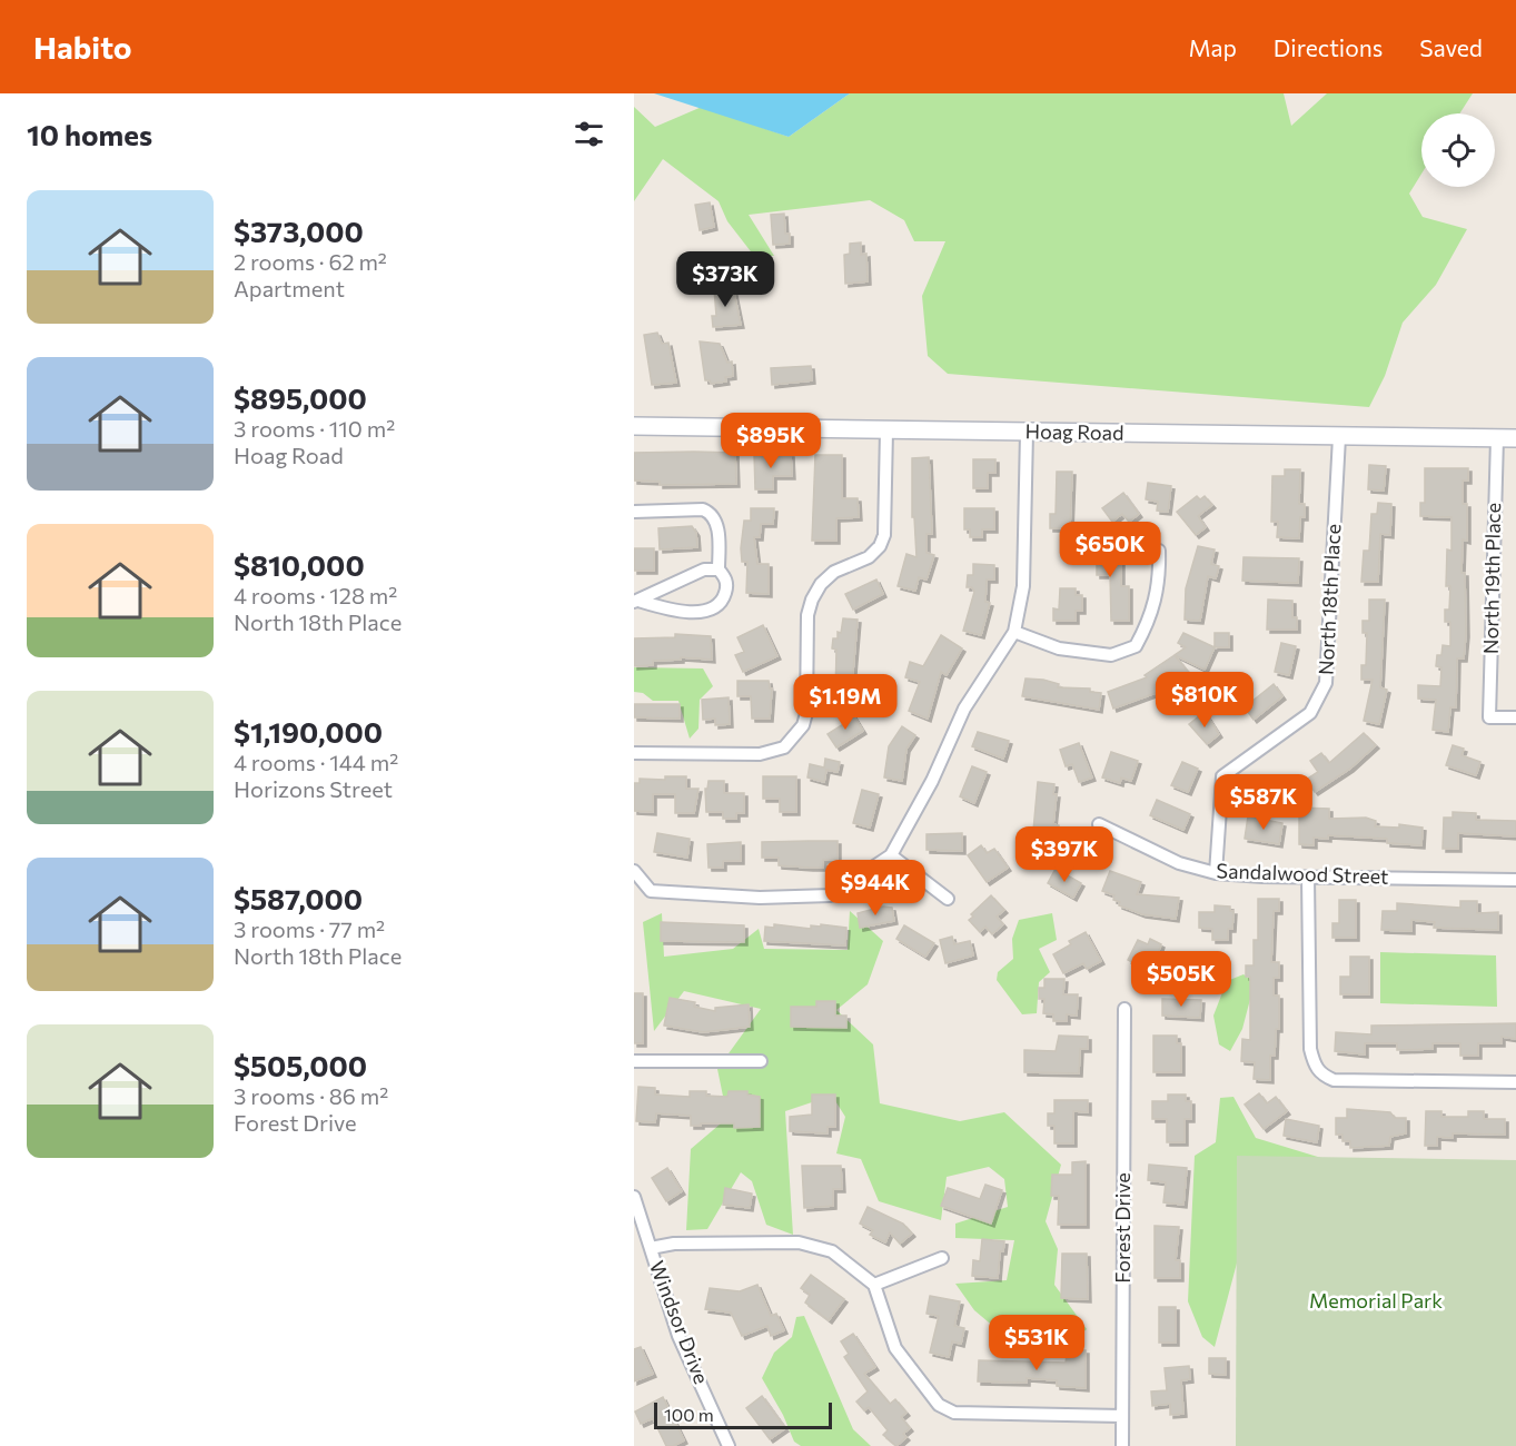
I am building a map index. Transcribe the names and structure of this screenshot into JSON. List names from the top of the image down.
{
  "streets": {
    "street": [
      "Hoag Road",
      "North 19th Place",
      "North 18th Place",
      "Sandalwood Street",
      "Forest Drive",
      "Windsor Drive"
    ]
  },
  "crossings": [
    ["Hoag Road", "North 19th Place"],
    ["Hoag Road", "North 18th Place"],
    ["North 18th Place", "Sandalwood Street"]
  ],
  "parks": ["Memorial Park"],
  "scale_bar": "100 m",
  "page": {
    "header": "Habito",
    "nav": ["Map", "Directions", "Saved"],
    "heading": "10 homes",
    "list": [
      {
        "name": "$373,000",
        "note": "2 rooms · 62 m² · Apartment"
      },
      {
        "name": "$895,000",
        "note": "3 rooms · 110 m² · Hoag Road"
      },
      {
        "name": "$810,000",
        "note": "4 rooms · 128 m² · North 18th Place"
      },
      {
        "name": "$1,190,000",
        "note": "4 rooms · 144 m² · Horizons Street"
      },
      {
        "name": "$587,000",
        "note": "3 rooms · 77 m² · North 18th Place"
      },
      {
        "name": "$505,000",
        "note": "3 rooms · 86 m² · Forest Drive"
      }
    ],
    "price": [
      "$373K",
      "$895K",
      "$650K",
      "$810K",
      "$1.19M",
      "$587K",
      "$397K",
      "$944K",
      "$505K",
      "$531K"
    ],
    "scale": "100 m"
  }
}
